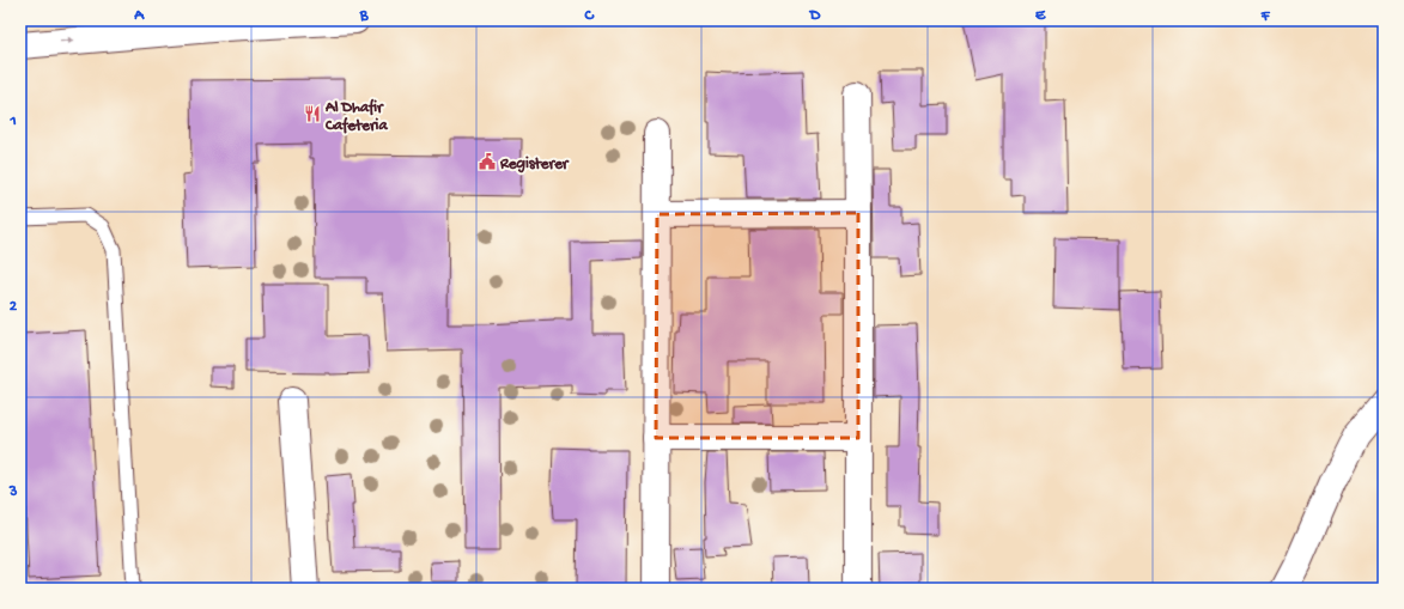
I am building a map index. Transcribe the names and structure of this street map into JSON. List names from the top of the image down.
{
  "places": {
    "restaurant": ["Al Dhafir Cafeteria"],
    "public building": ["Registerer"]
  },
  "grid": {
    "columns": [
      "A",
      "B",
      "C",
      "D",
      "E",
      "F"
    ],
    "rows": ["1", "2", "3"]
  }
}
